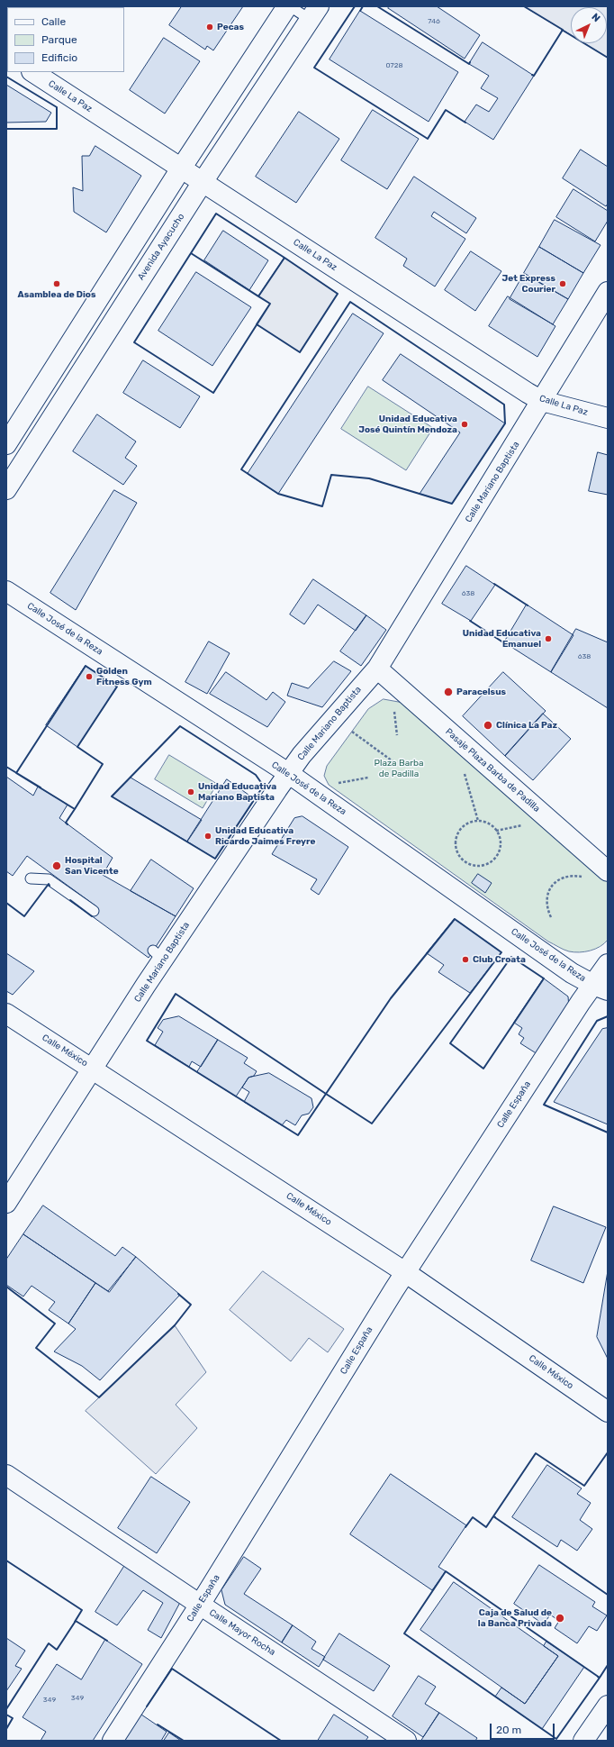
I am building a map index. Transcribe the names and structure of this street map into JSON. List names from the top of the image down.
{
  "streets": {
    "street": [
      "Calle La Paz",
      "Avenida Ayacucho",
      "Calle Mariano Baptista",
      "Calle José de la Reza",
      "Pasaje Plaza Barba de Padilla",
      "Calle México",
      "Calle España",
      "Calle Mayor Rocha"
    ]
  },
  "crossings": [
    ["Calle La Paz", "Avenida Ayacucho"],
    ["Calle La Paz", "Calle Mariano Baptista"],
    ["Calle Mariano Baptista", "Calle José de la Reza"],
    ["Calle Mariano Baptista", "Pasaje Plaza Barba de Padilla"],
    ["Calle Mariano Baptista", "Calle México"],
    ["Calle José de la Reza", "Calle España"],
    ["Calle México", "Calle España"],
    ["Calle España", "Calle Mayor Rocha"]
  ],
  "parks": ["Plaza Barba de Padilla"],
  "places": [
    "Pecas",
    "Asamblea de Dios",
    "Jet Express Courier",
    "Unidad Educativa José Quintín Mendoza",
    "Unidad Educativa Emanuel",
    "Golden Fitness Gym",
    "Paracelsus",
    "Clínica La Paz",
    "Unidad Educativa Mariano Baptista",
    "Unidad Educativa Ricardo Jaimes Freyre",
    "Hospital San Vicente",
    "Club Croata",
    "Caja de Salud de la Banca Privada"
  ],
  "house_numbers": [
    "746",
    "0728",
    "638",
    "638",
    "349",
    "349"
  ],
  "legend": ["Calle", "Parque", "Edificio"],
  "scale_bar": "20 m",
  "north": "top right"
}
